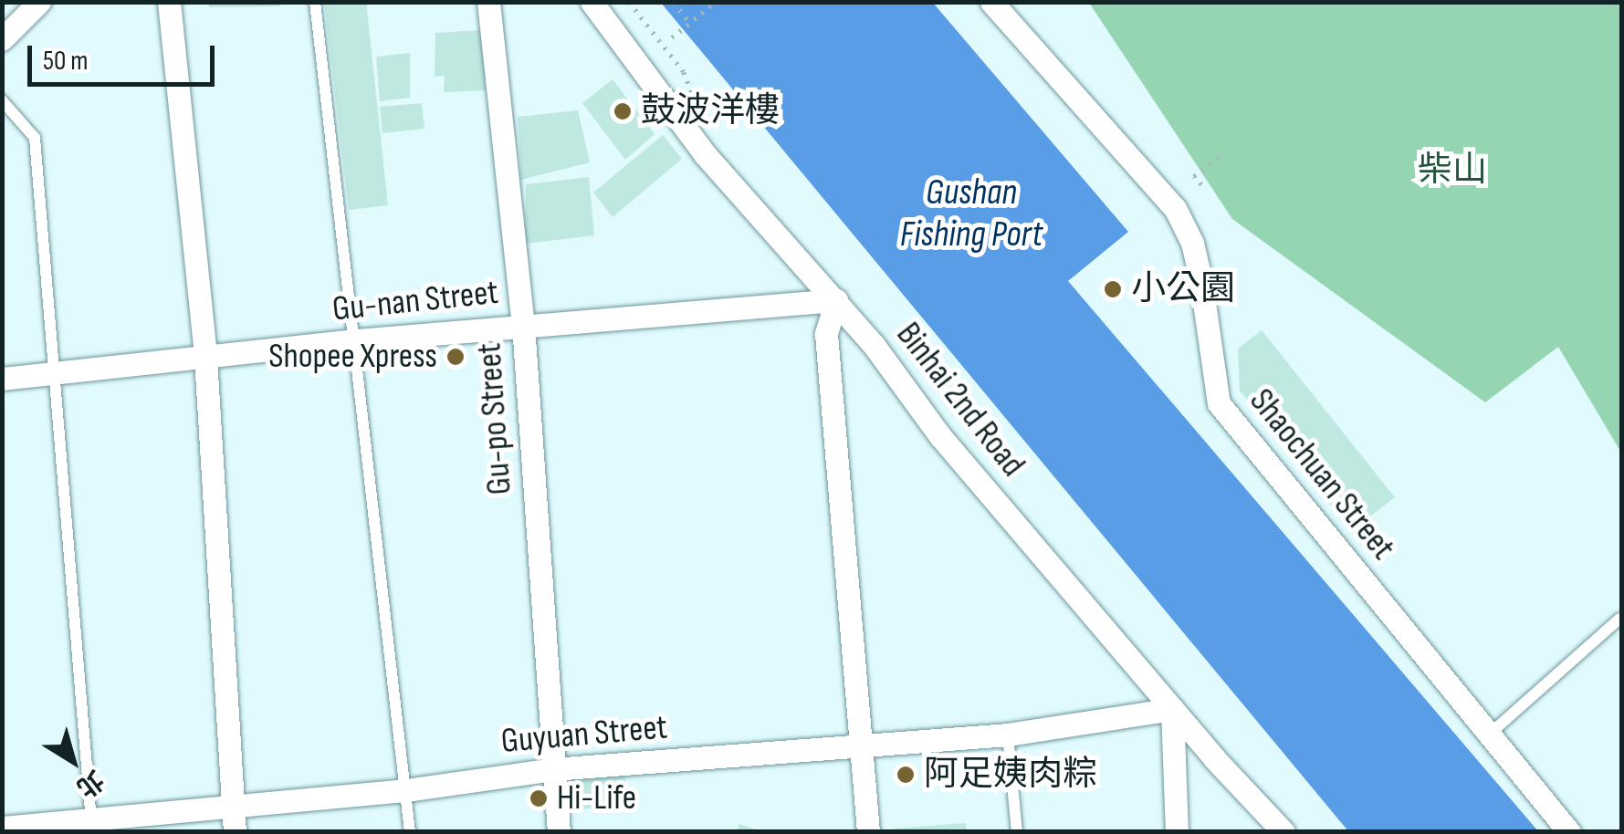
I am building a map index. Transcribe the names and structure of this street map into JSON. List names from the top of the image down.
{
  "streets": {
    "street": [
      "Gu-nan Street",
      "Binhai 2nd Road",
      "Gu-po Street",
      "Shaochuan Street",
      "Guyuan Street"
    ]
  },
  "crossings": [
    ["Gu-nan Street", "Binhai 2nd Road"],
    ["Gu-nan Street", "Gu-po Street"],
    ["Binhai 2nd Road", "Guyuan Street"],
    ["Gu-po Street", "Guyuan Street"]
  ],
  "water": ["Gushan Fishing Port"],
  "parks": ["柴山"],
  "places": [
    "鼓波洋樓",
    "小公園",
    "Shopee Xpress",
    "阿足姨肉粽",
    "Hi-Life"
  ],
  "scale_bar": "50 m",
  "north": "bottom right"
}
